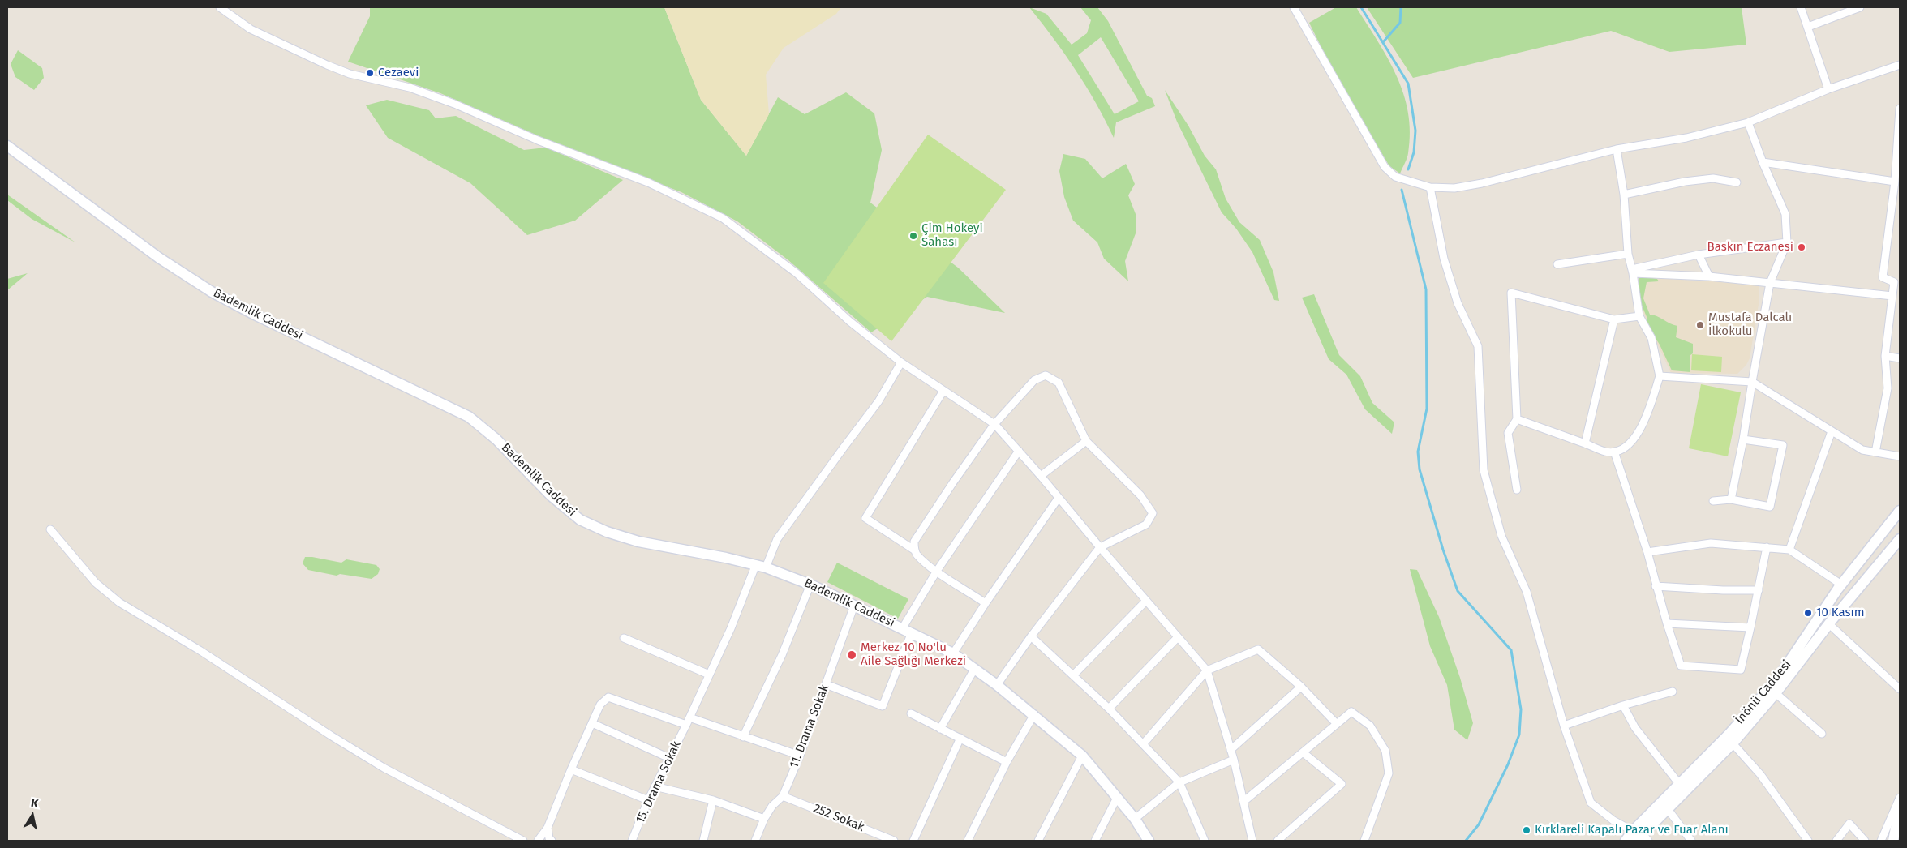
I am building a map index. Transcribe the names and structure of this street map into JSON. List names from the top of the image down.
{
  "streets": {
    "street": [
      "Bademlik Caddesi",
      "İnönü Caddesi",
      "11. Drama Sokak",
      "15. Drama Sokak",
      "252 Sokak"
    ]
  },
  "crossings": [
    ["Bademlik Caddesi", "11. Drama Sokak"],
    ["Bademlik Caddesi", "15. Drama Sokak"],
    ["11. Drama Sokak", "252 Sokak"]
  ],
  "places": [
    "Cezaevi",
    "Çim Hokeyi Sahası",
    "Baskın Eczanesi",
    "Mustafa Dalcalı İlkokulu",
    "10 Kasım",
    "Merkez 10 No'lu Aile Sağlığı Merkezi",
    "Kırklareli Kapalı Pazar ve Fuar Alanı"
  ],
  "north": "top"
}
